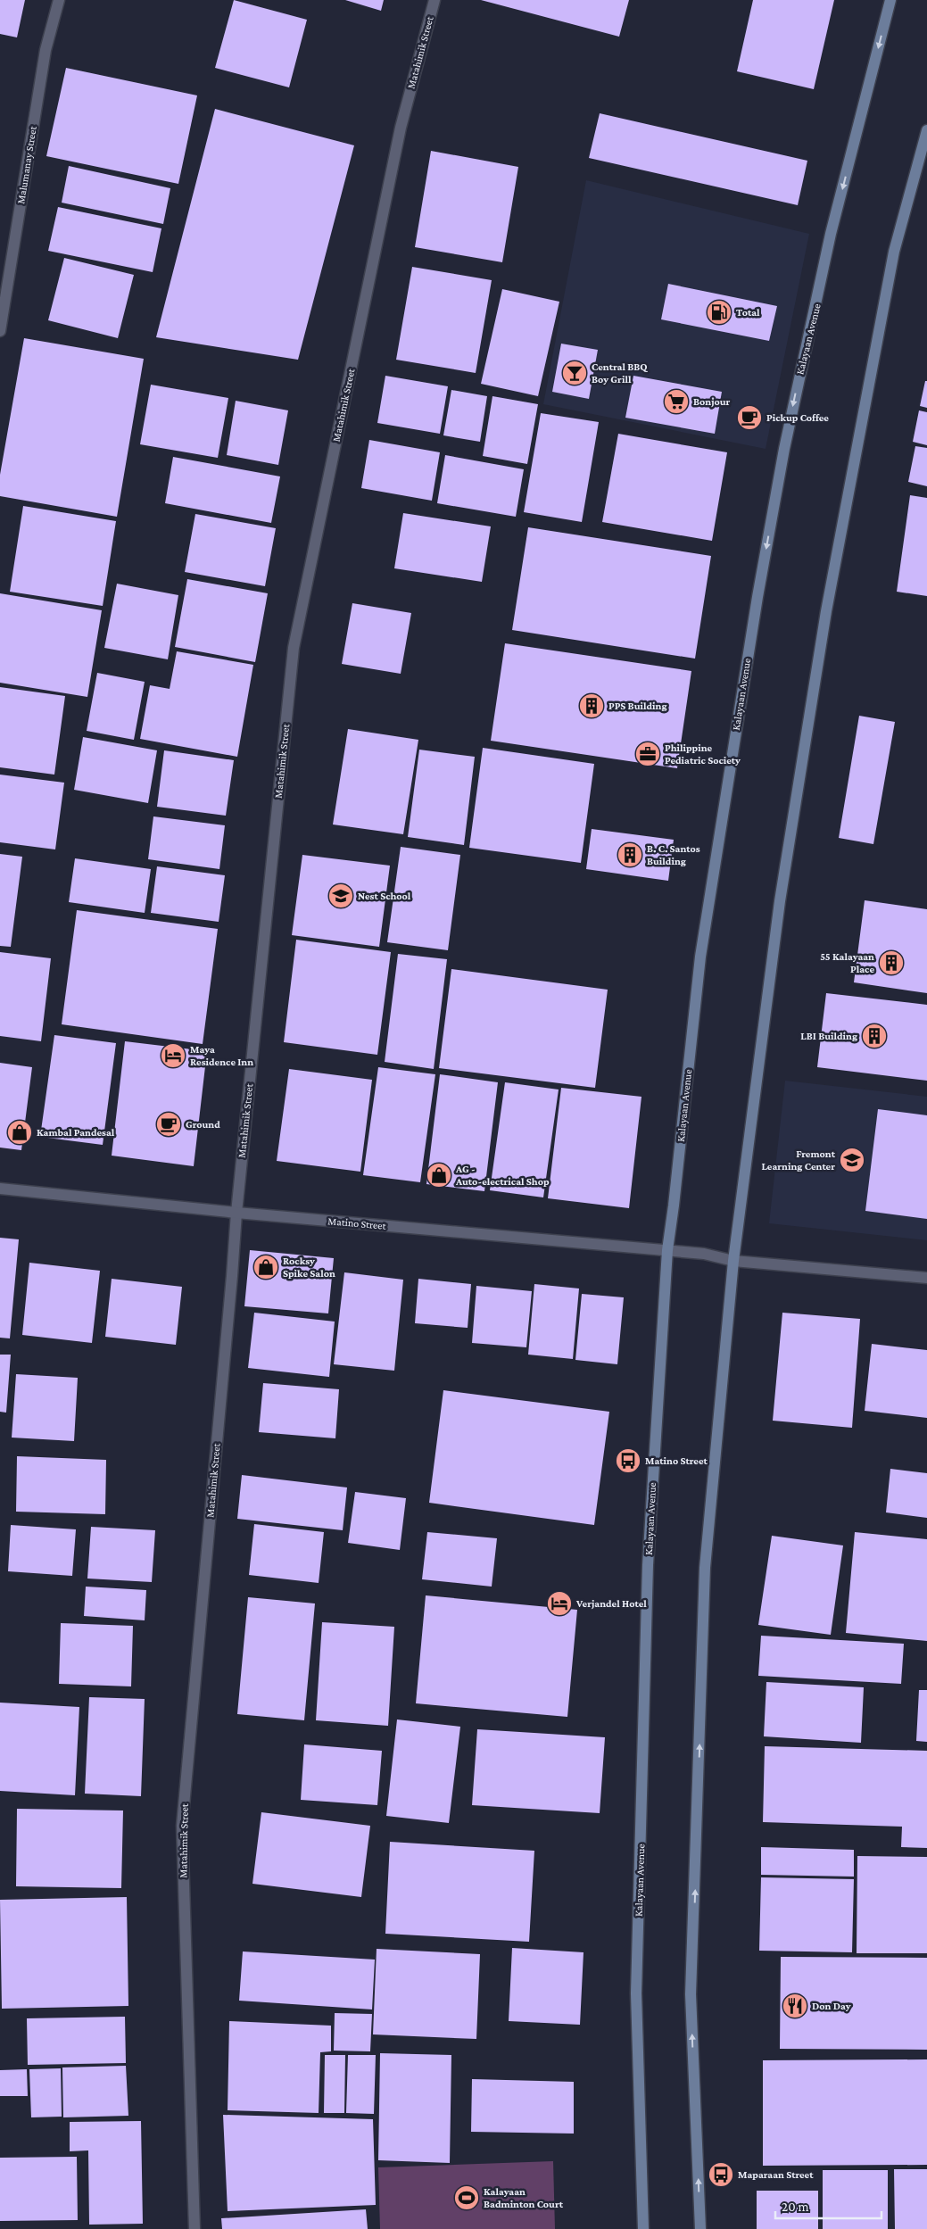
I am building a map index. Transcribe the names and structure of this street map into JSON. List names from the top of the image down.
{
  "streets": {
    "main road": ["Kalayaan Avenue"],
    "street": ["Matahimik Street", "Malumanay Street", "Matino Street"]
  },
  "crossings": [
    ["Matahimik Street", "Matino Street"],
    ["Kalayaan Avenue", "Matino Street"]
  ],
  "places": {
    "fuel station": ["Total"],
    "bar": ["Central BBQ Boy Grill"],
    "supermarket": ["Bonjour"],
    "cafe": ["Pickup Coffee", "Ground"],
    "building": [
      "PPS Building",
      "B. C. Santos Building",
      "55 Kalayaan Place",
      "LBI Building"
    ],
    "office": ["Philippine Pediatric Society"],
    "school or university": ["Nest School", "Fremont Learning Center"],
    "hotel": ["Maya Residence Inn", "Verjandel Hotel"],
    "shop": ["Kambal Pandesal", "AG - Auto-electrical Shop", "Rocksy Spike Salon"],
    "bus stop": ["Matino Street", "Maparaan Street"],
    "restaurant": ["Don Day"],
    "sports": ["Kalayaan Badminton Court"]
  },
  "scale_bar": "20 m"
}
